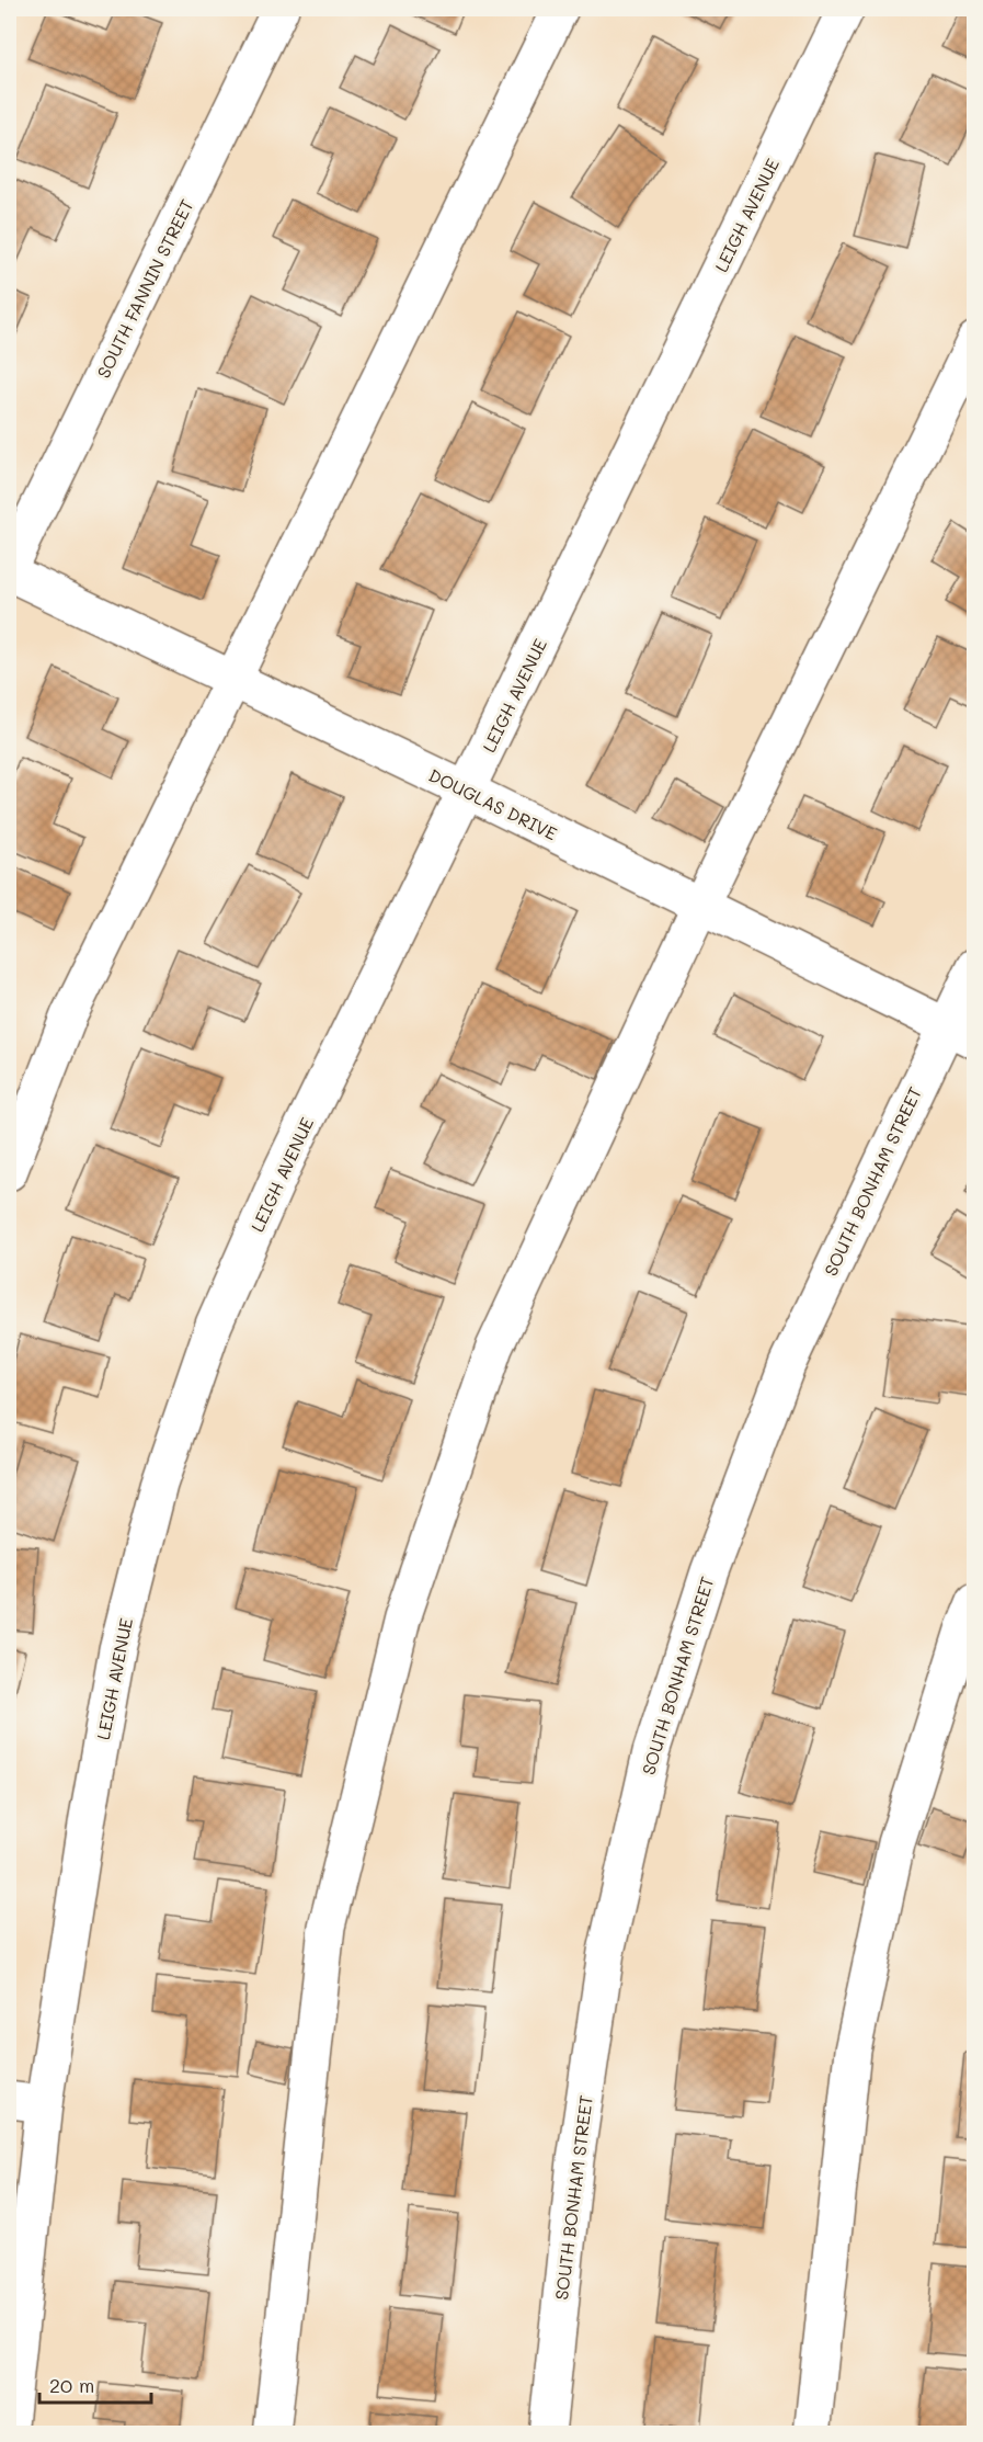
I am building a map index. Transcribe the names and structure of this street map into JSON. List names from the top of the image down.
{
  "streets": {
    "street": [
      "LEIGH AVENUE",
      "SOUTH FANNIN STREET",
      "DOUGLAS DRIVE",
      "SOUTH BONHAM STREET"
    ]
  },
  "crossings": [
    ["LEIGH AVENUE", "DOUGLAS DRIVE"],
    ["DOUGLAS DRIVE", "SOUTH BONHAM STREET"]
  ],
  "scale_bar": "20 m"
}
